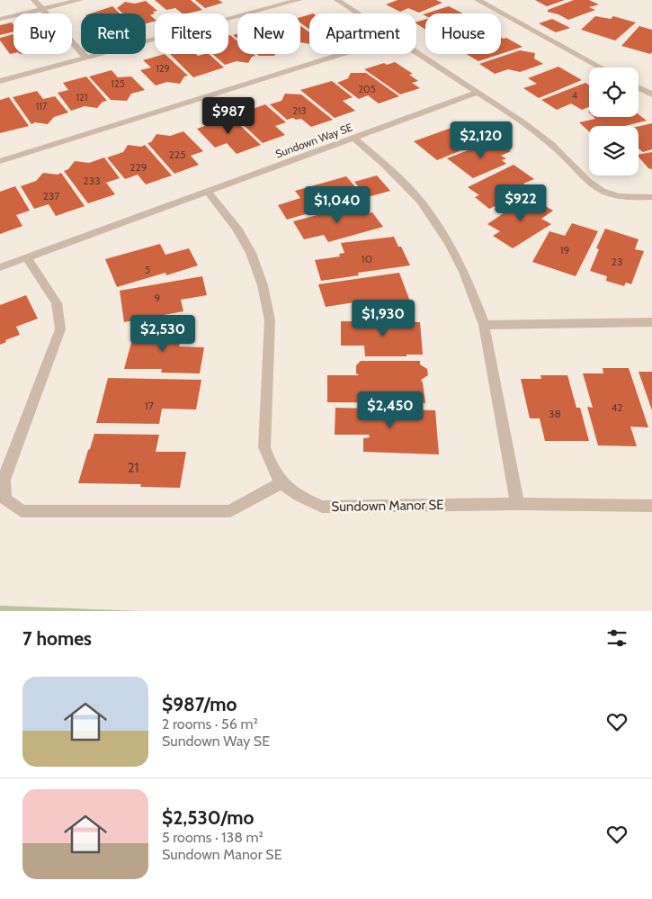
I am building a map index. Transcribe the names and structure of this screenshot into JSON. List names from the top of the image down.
{
  "streets": {
    "street": ["Sundown Way SE", "Sundown Manor SE"]
  },
  "crossings": [
    ["Sundown Way SE", "Sundown Manor SE"]
  ],
  "house_numbers": [
    "129",
    "125",
    "205",
    "4",
    "121",
    "117",
    "213",
    "225",
    "229",
    "233",
    "237",
    "19",
    "10",
    "23",
    "5",
    "9",
    "17",
    "42",
    "38",
    "21"
  ],
  "page": {
    "chip": [
      "Buy",
      "Rent",
      "Filters",
      "New",
      "Apartment",
      "House"
    ],
    "price": [
      "$987",
      "$2,120",
      "$922",
      "$1,040",
      "$1,930",
      "$2,530",
      "$2,450"
    ],
    "heading": "7 homes",
    "list": [
      {
        "name": "$987/mo",
        "note": "2 rooms · 56 m² · Sundown Way SE"
      },
      {
        "name": "$2,530/mo",
        "note": "5 rooms · 138 m² · Sundown Manor SE"
      }
    ]
  }
}
